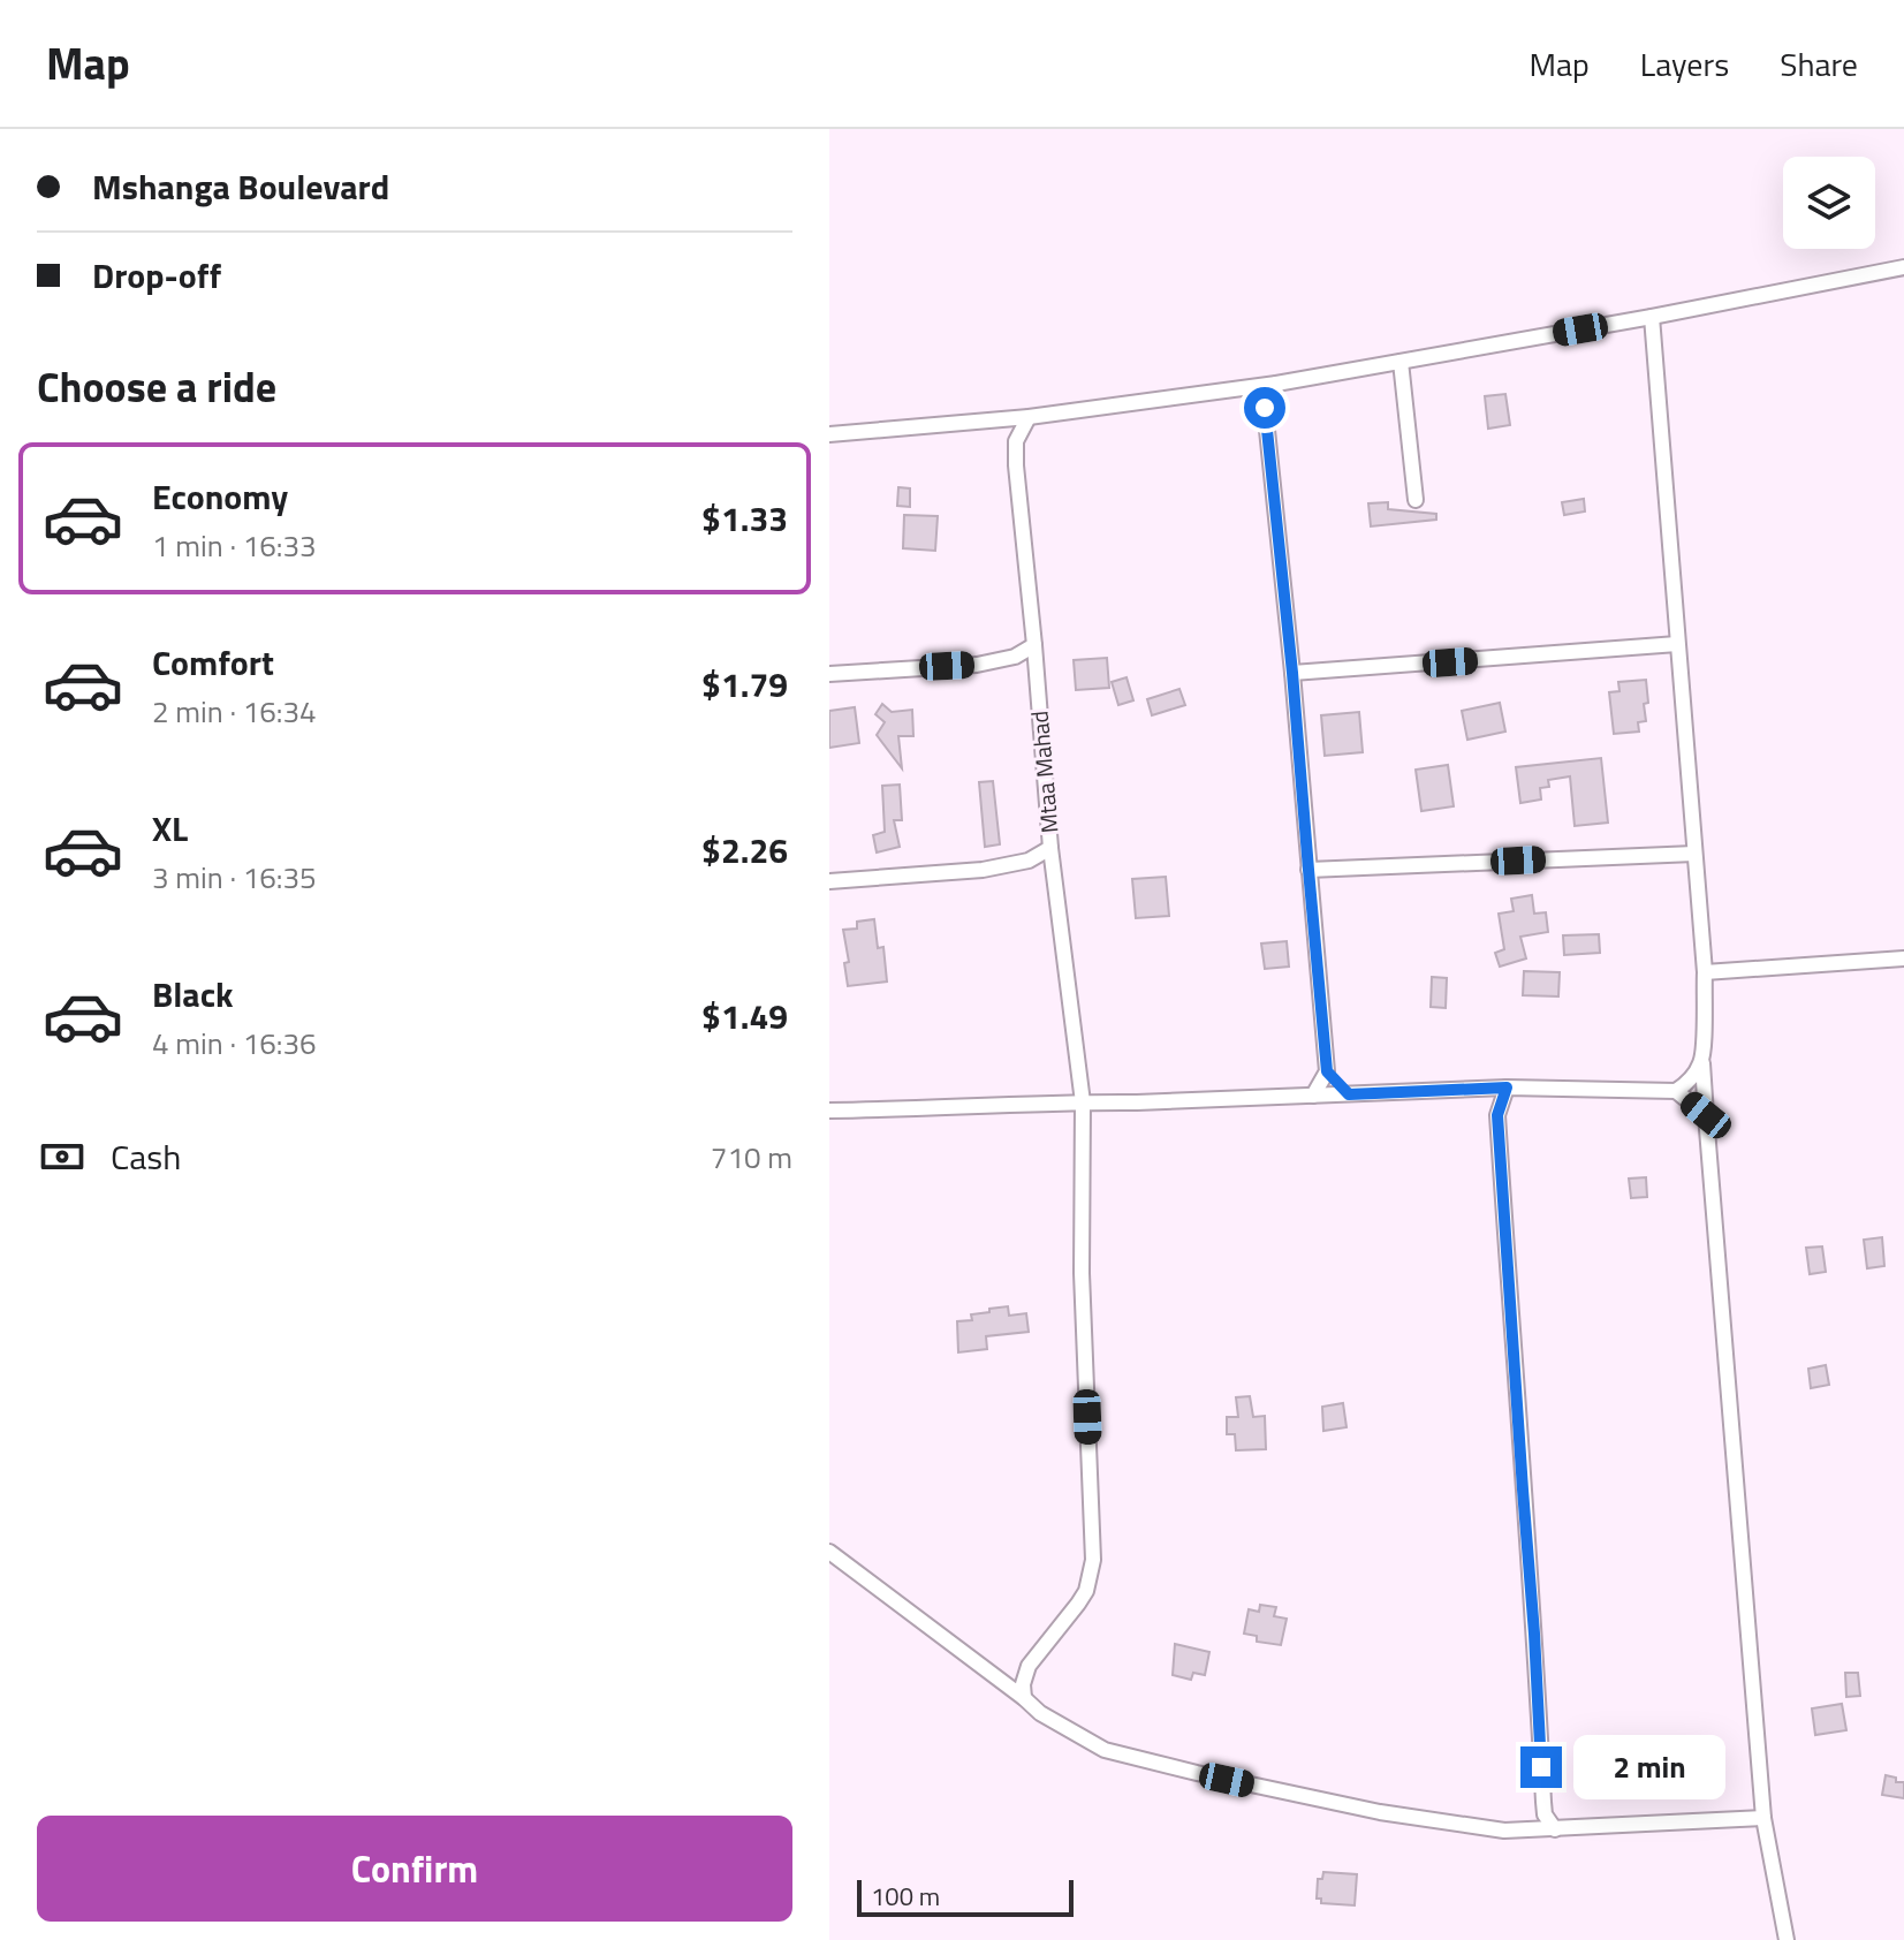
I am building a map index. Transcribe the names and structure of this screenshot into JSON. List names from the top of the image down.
{
  "streets": {
    "street": ["Mtaa Mahad"]
  },
  "scale_bar": "100 m",
  "page": {
    "header": "Map",
    "nav": ["Map", "Layers", "Share"],
    "banner": ["Mshanga Boulevard", "Drop-off"],
    "heading": "Choose a ride",
    "list": [
      {
        "name": "Economy",
        "note": "1 min · 16:33",
        "value": "$1.33"
      },
      {
        "name": "Comfort",
        "note": "2 min · 16:34",
        "value": "$1.79"
      },
      {
        "name": "XL",
        "note": "3 min · 16:35",
        "value": "$2.26"
      },
      {
        "name": "Black",
        "note": "4 min · 16:36",
        "value": "$1.49"
      }
    ],
    "pay": ["Cash", "710 m"],
    "bubble": "2 min",
    "buttons": "Confirm",
    "scale": "100 m"
  }
}
